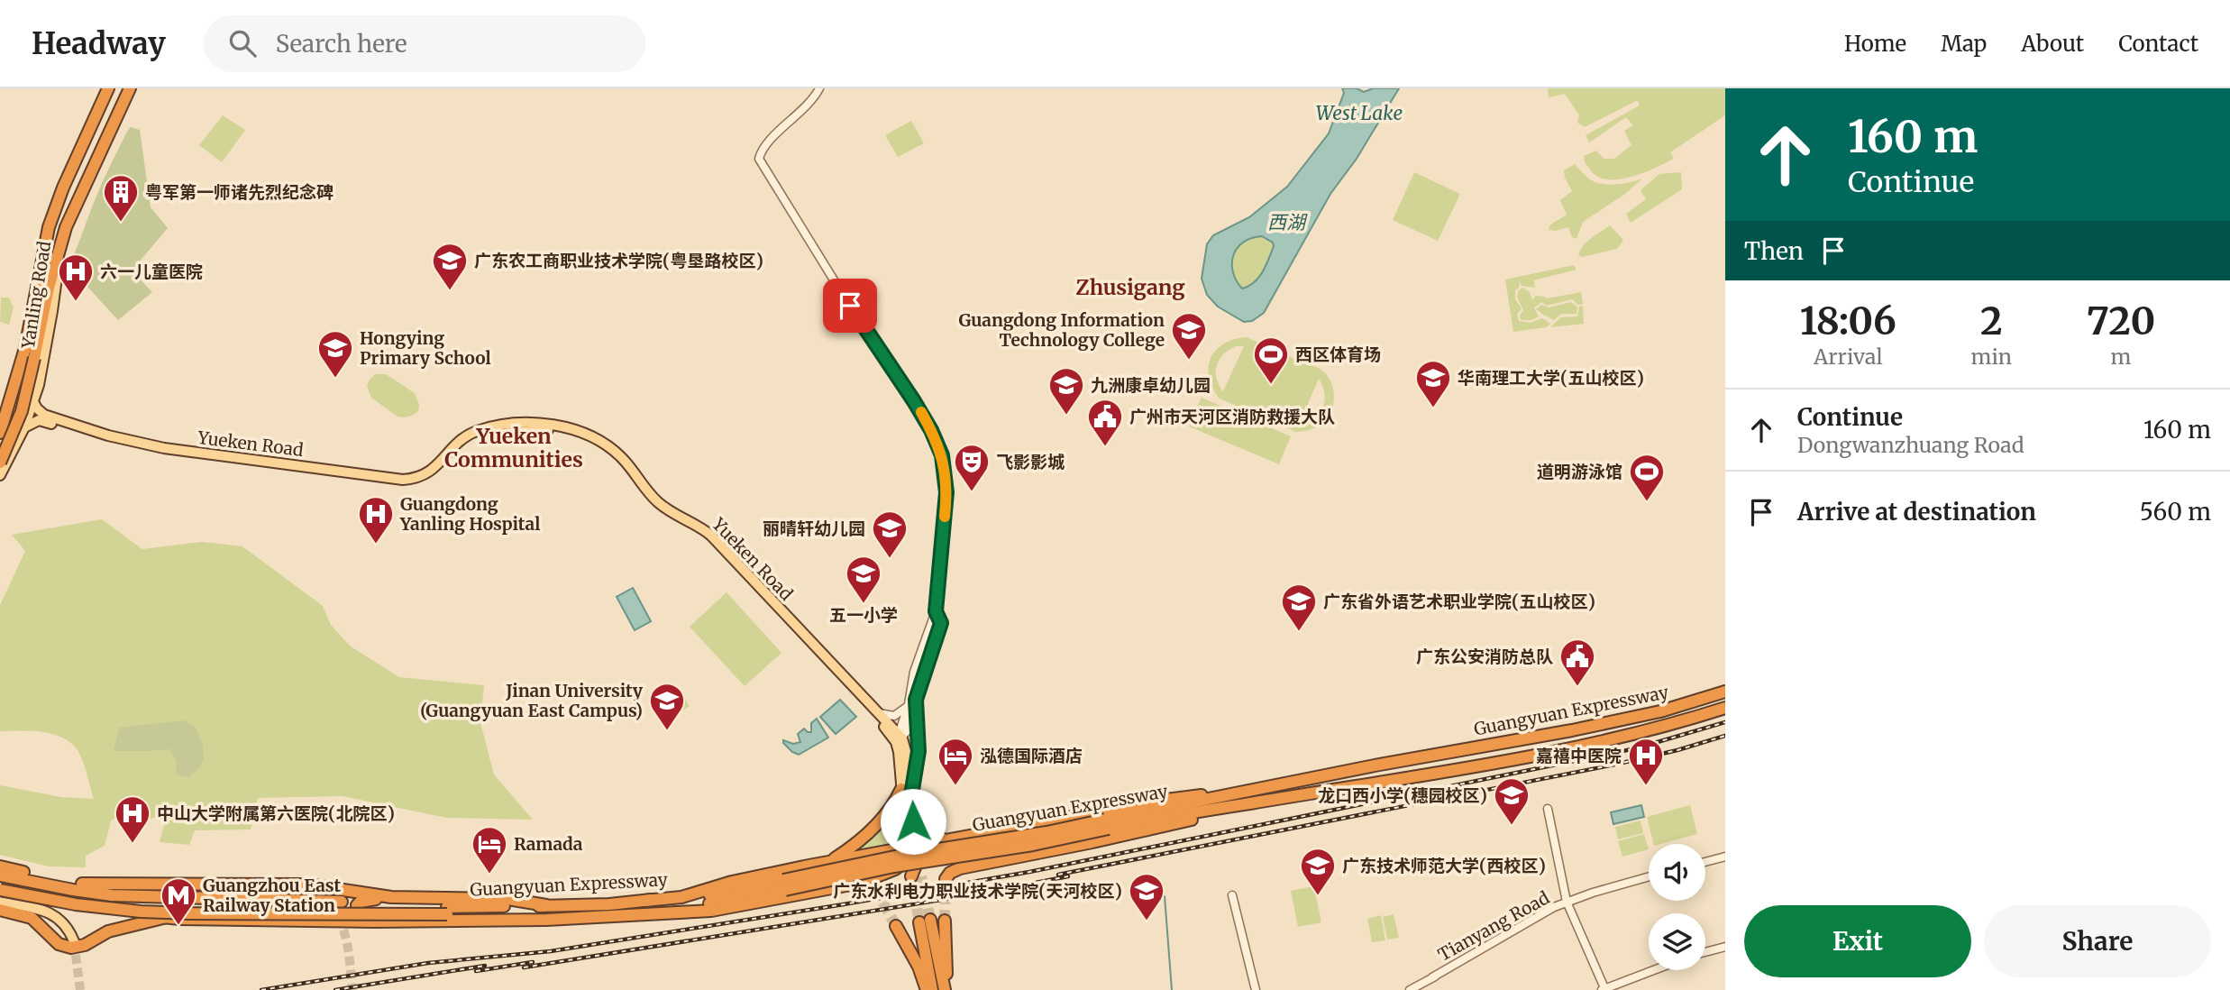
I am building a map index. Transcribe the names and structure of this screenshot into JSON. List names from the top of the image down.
{
  "streets": {
    "highway": ["Yanling Road", "Guangyuan Expressway"],
    "main road": ["Yueken Road"],
    "street": ["Tianyang Road"]
  },
  "crossings": [
    ["Yanling Road", "Yueken Road"]
  ],
  "districts": ["Zhusigang", "Yueken Communities"],
  "water": ["West Lake", "西湖"],
  "places": {
    "building": ["粤军第一师诸先烈纪念碑"],
    "school or university": [
      "广东农工商职业技术学院(粤垦路校区)",
      "Guangdong Information Technology College",
      "Hongying Primary School",
      "华南理工大学(五山校区)",
      "九洲康卓幼儿园",
      "丽晴轩幼儿园",
      "五一小学",
      "广东省外语艺术职业学院(五山校区)",
      "Jinan University (Guangyuan East Campus)",
      "龙口西小学(穗园校区)",
      "广东技术师范大学(西校区)",
      "广东水利电力职业技术学院(天河校区)"
    ],
    "hospital": [
      "六一儿童医院",
      "Guangdong Yanling Hospital",
      "嘉禧中医院",
      "中山大学附属第六医院(北院区)"
    ],
    "sports": ["西区体育场", "道明游泳馆"],
    "public building": ["广州市天河区消防救援大队", "广东公安消防总队"],
    "theatre": ["飞影影城"],
    "hotel": ["泓德国际酒店", "Ramada"],
    "metro station": ["Guangzhou East Railway Station"]
  },
  "page": {
    "header": "Headway",
    "search": "Search here",
    "nav": [
      "Home",
      "Map",
      "About",
      "Contact"
    ],
    "turn": ["160 m", "Continue"],
    "then": "Then",
    "eta": [
      "18:06",
      "Arrival",
      "2",
      "min",
      "720",
      "m"
    ],
    "list": [
      {
        "name": "Continue",
        "note": "Dongwanzhuang Road",
        "value": "160 m"
      },
      {
        "name": "Arrive at destination",
        "value": "560 m"
      }
    ],
    "buttons": ["Exit", "Share"]
  }
}
